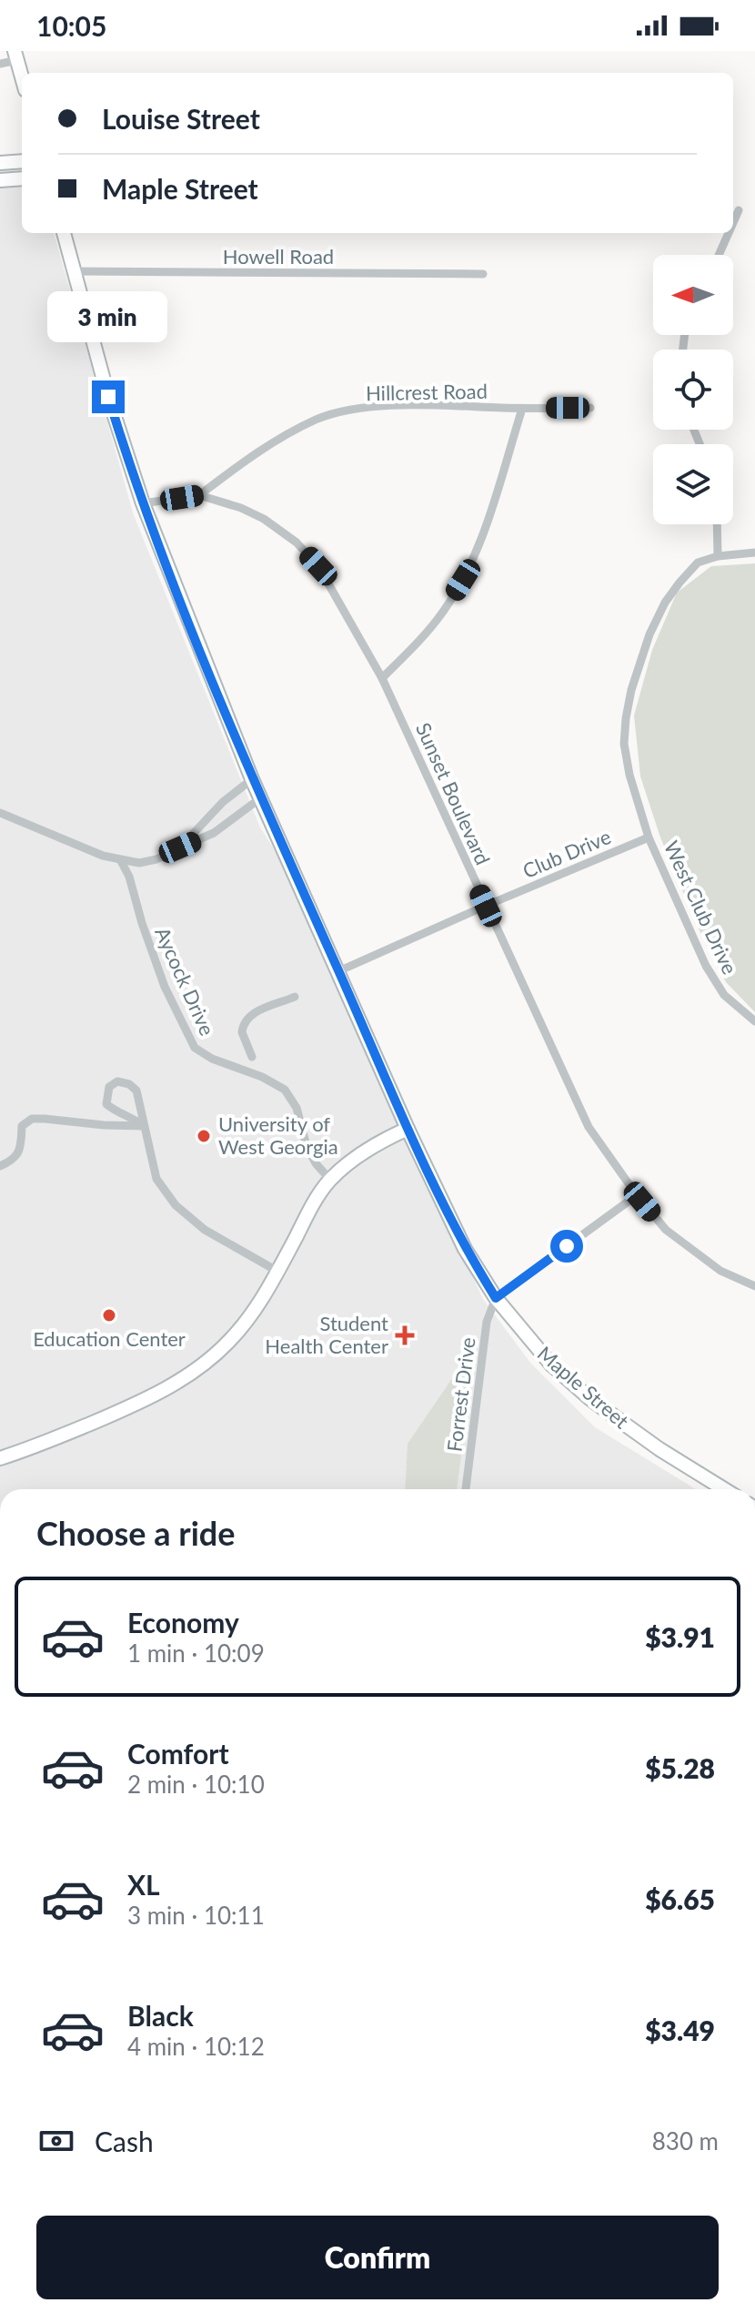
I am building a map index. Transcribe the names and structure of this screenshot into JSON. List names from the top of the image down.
{
  "streets": {
    "main road": ["Maple Street"],
    "street": [
      "Howell Road",
      "Hillcrest Road",
      "Sunset Boulevard",
      "Club Drive",
      "West Club Drive",
      "Aycock Drive",
      "Forrest Drive"
    ]
  },
  "crossings": [
    ["Howell Road", "Maple Street"],
    ["Hillcrest Road", "Sunset Boulevard"],
    ["Sunset Boulevard", "Club Drive"],
    ["Sunset Boulevard", "Maple Street"],
    ["Club Drive", "West Club Drive"],
    ["Club Drive", "Maple Street"],
    ["Maple Street", "Forrest Drive"]
  ],
  "places": {
    "other": ["University of West Georgia", "Education Center"],
    "health": ["Student Health Center"]
  },
  "north": "left",
  "page": {
    "status": "10:05",
    "banner": ["Louise Street", "Maple Street"],
    "bubble": "3 min",
    "heading": "Choose a ride",
    "list": [
      {
        "name": "Economy",
        "note": "1 min · 10:09",
        "value": "$3.91"
      },
      {
        "name": "Comfort",
        "note": "2 min · 10:10",
        "value": "$5.28"
      },
      {
        "name": "XL",
        "note": "3 min · 10:11",
        "value": "$6.65"
      },
      {
        "name": "Black",
        "note": "4 min · 10:12",
        "value": "$3.49"
      }
    ],
    "pay": ["Cash", "830 m"],
    "buttons": "Confirm"
  }
}
